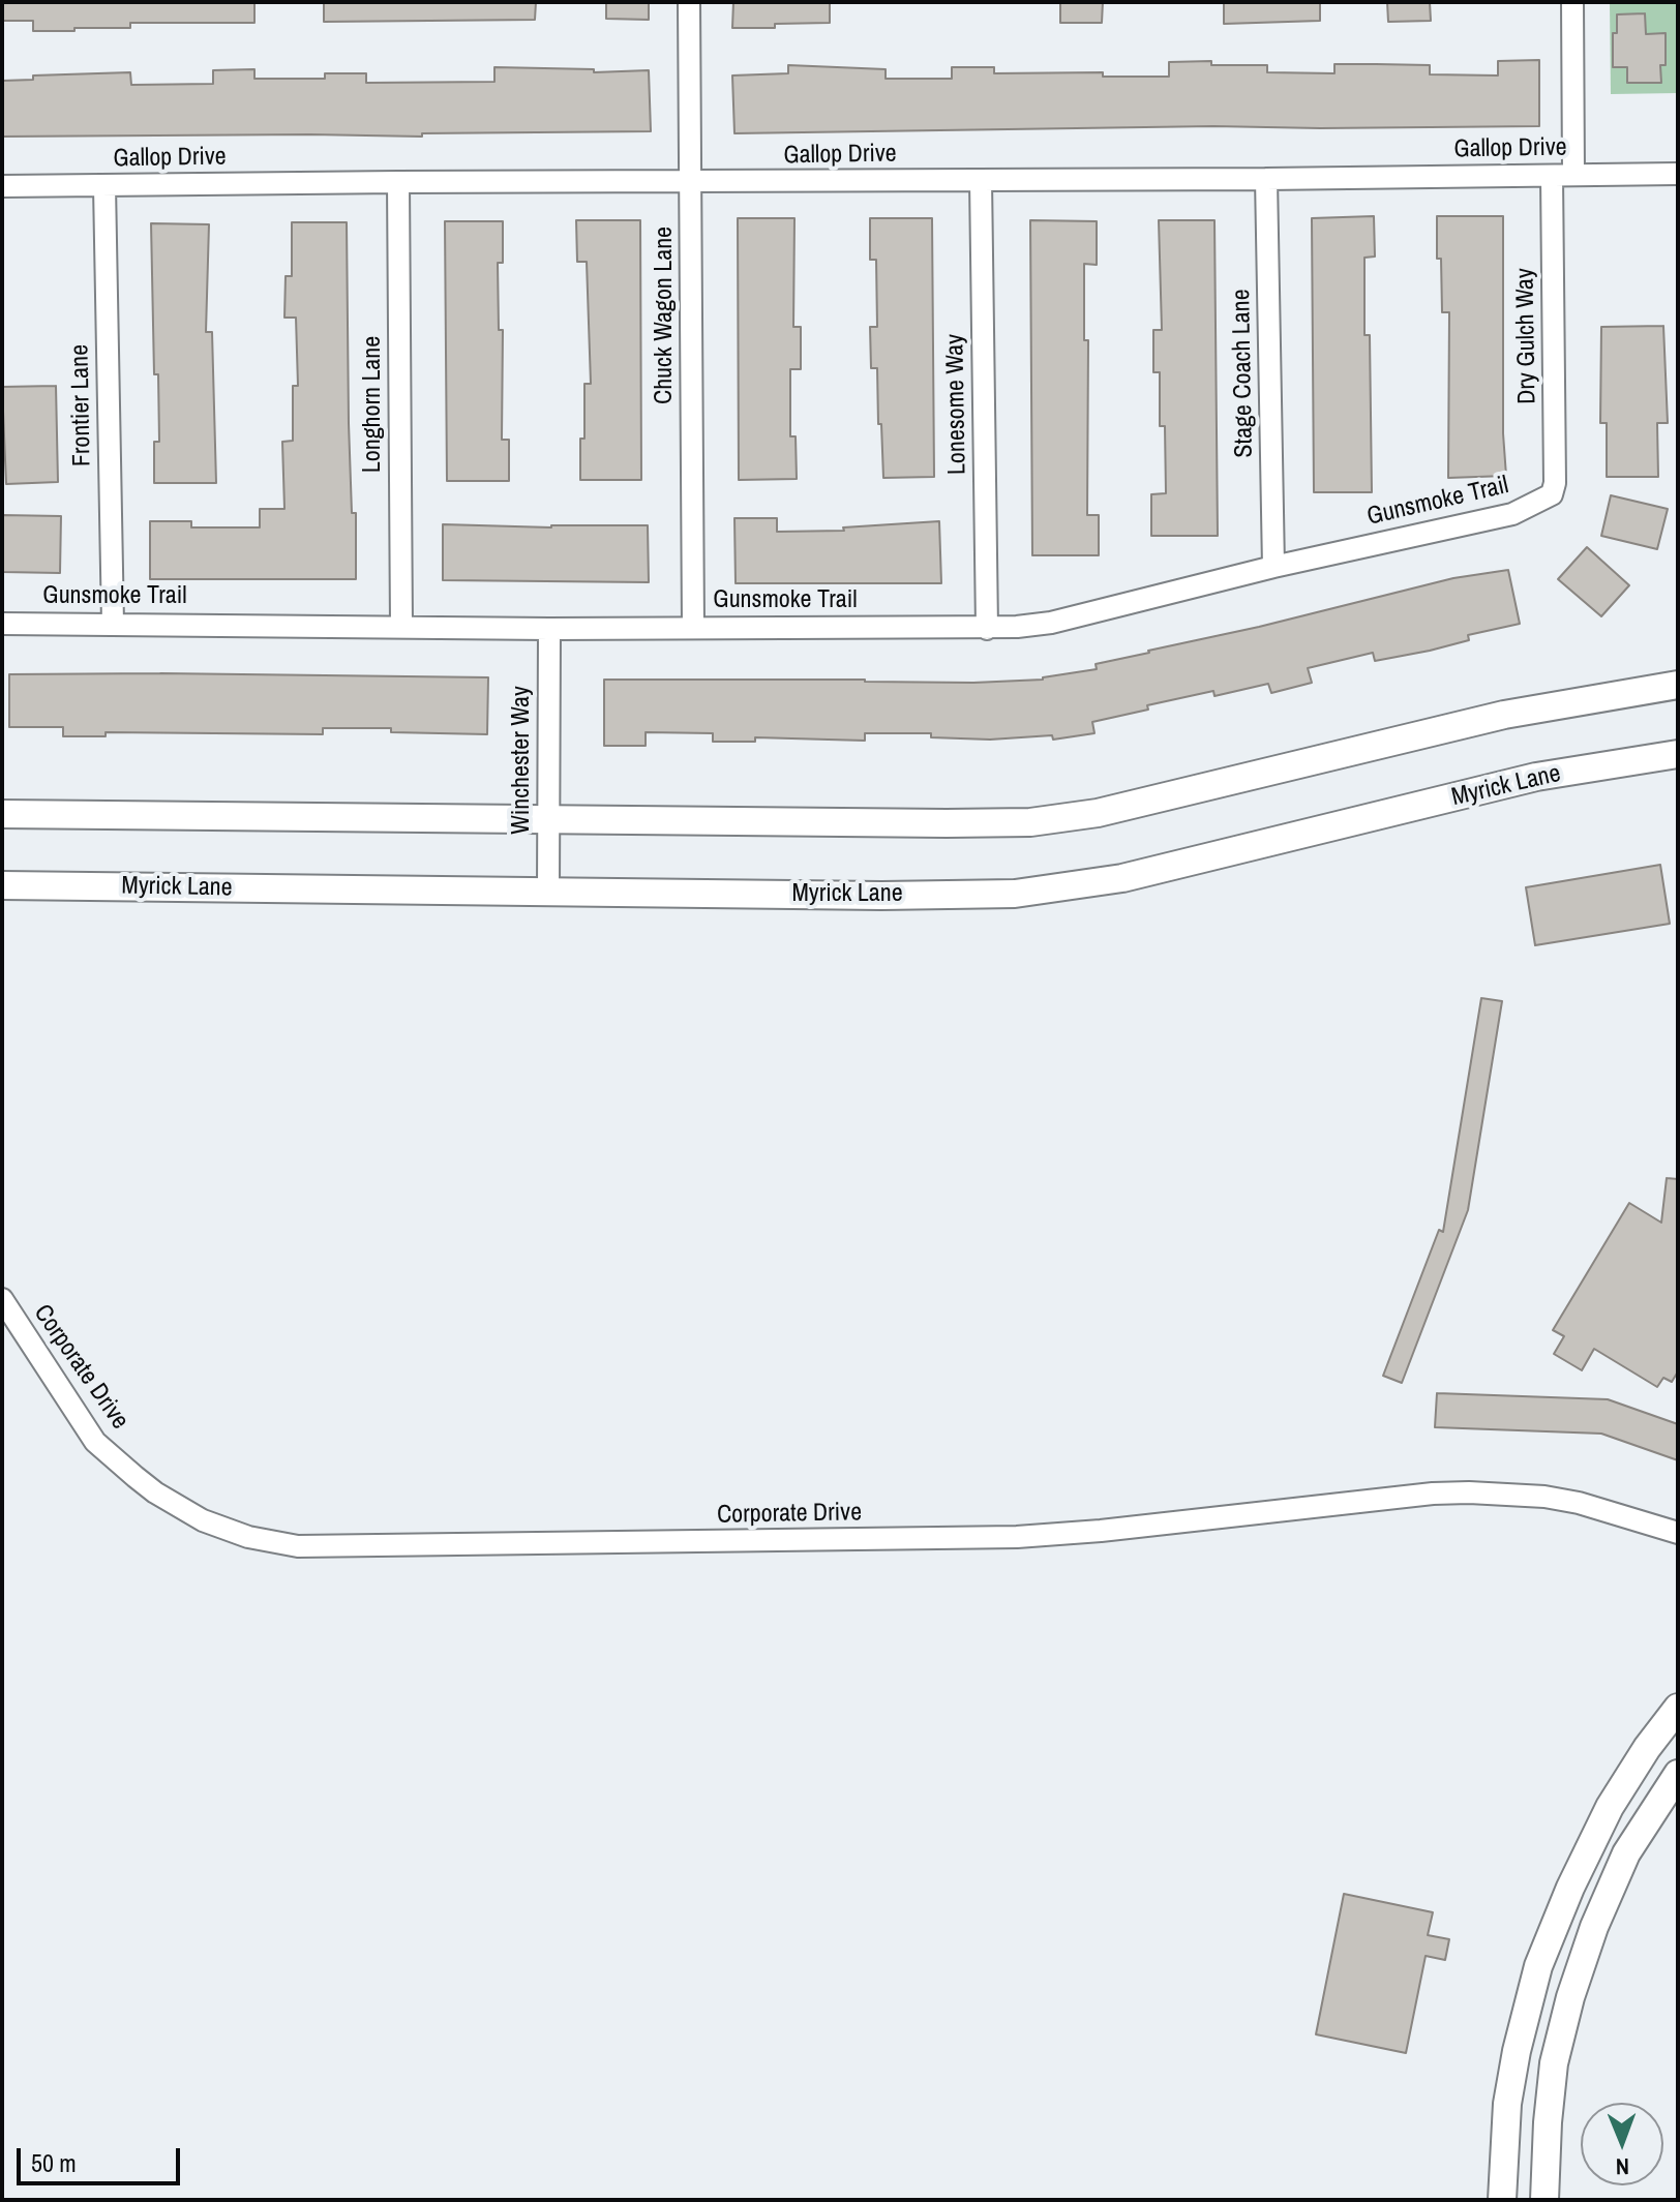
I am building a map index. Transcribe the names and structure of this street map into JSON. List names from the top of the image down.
{
  "streets": {
    "street": [
      "Gallop Drive",
      "Chuck Wagon Lane",
      "Dry Gulch Way",
      "Stage Coach Lane",
      "Longhorn Lane",
      "Lonesome Way",
      "Frontier Lane",
      "Gunsmoke Trail",
      "Winchester Way",
      "Myrick Lane",
      "Corporate Drive"
    ]
  },
  "crossings": [
    ["Gallop Drive", "Chuck Wagon Lane"],
    ["Gallop Drive", "Dry Gulch Way"],
    ["Gallop Drive", "Stage Coach Lane"],
    ["Gallop Drive", "Longhorn Lane"],
    ["Gallop Drive", "Lonesome Way"],
    ["Gallop Drive", "Frontier Lane"],
    ["Chuck Wagon Lane", "Gunsmoke Trail"],
    ["Dry Gulch Way", "Gunsmoke Trail"],
    ["Stage Coach Lane", "Gunsmoke Trail"],
    ["Longhorn Lane", "Gunsmoke Trail"],
    ["Lonesome Way", "Gunsmoke Trail"],
    ["Frontier Lane", "Gunsmoke Trail"],
    ["Gunsmoke Trail", "Winchester Way"],
    ["Winchester Way", "Myrick Lane"]
  ],
  "scale_bar": "50 m",
  "north": "bottom"
}
